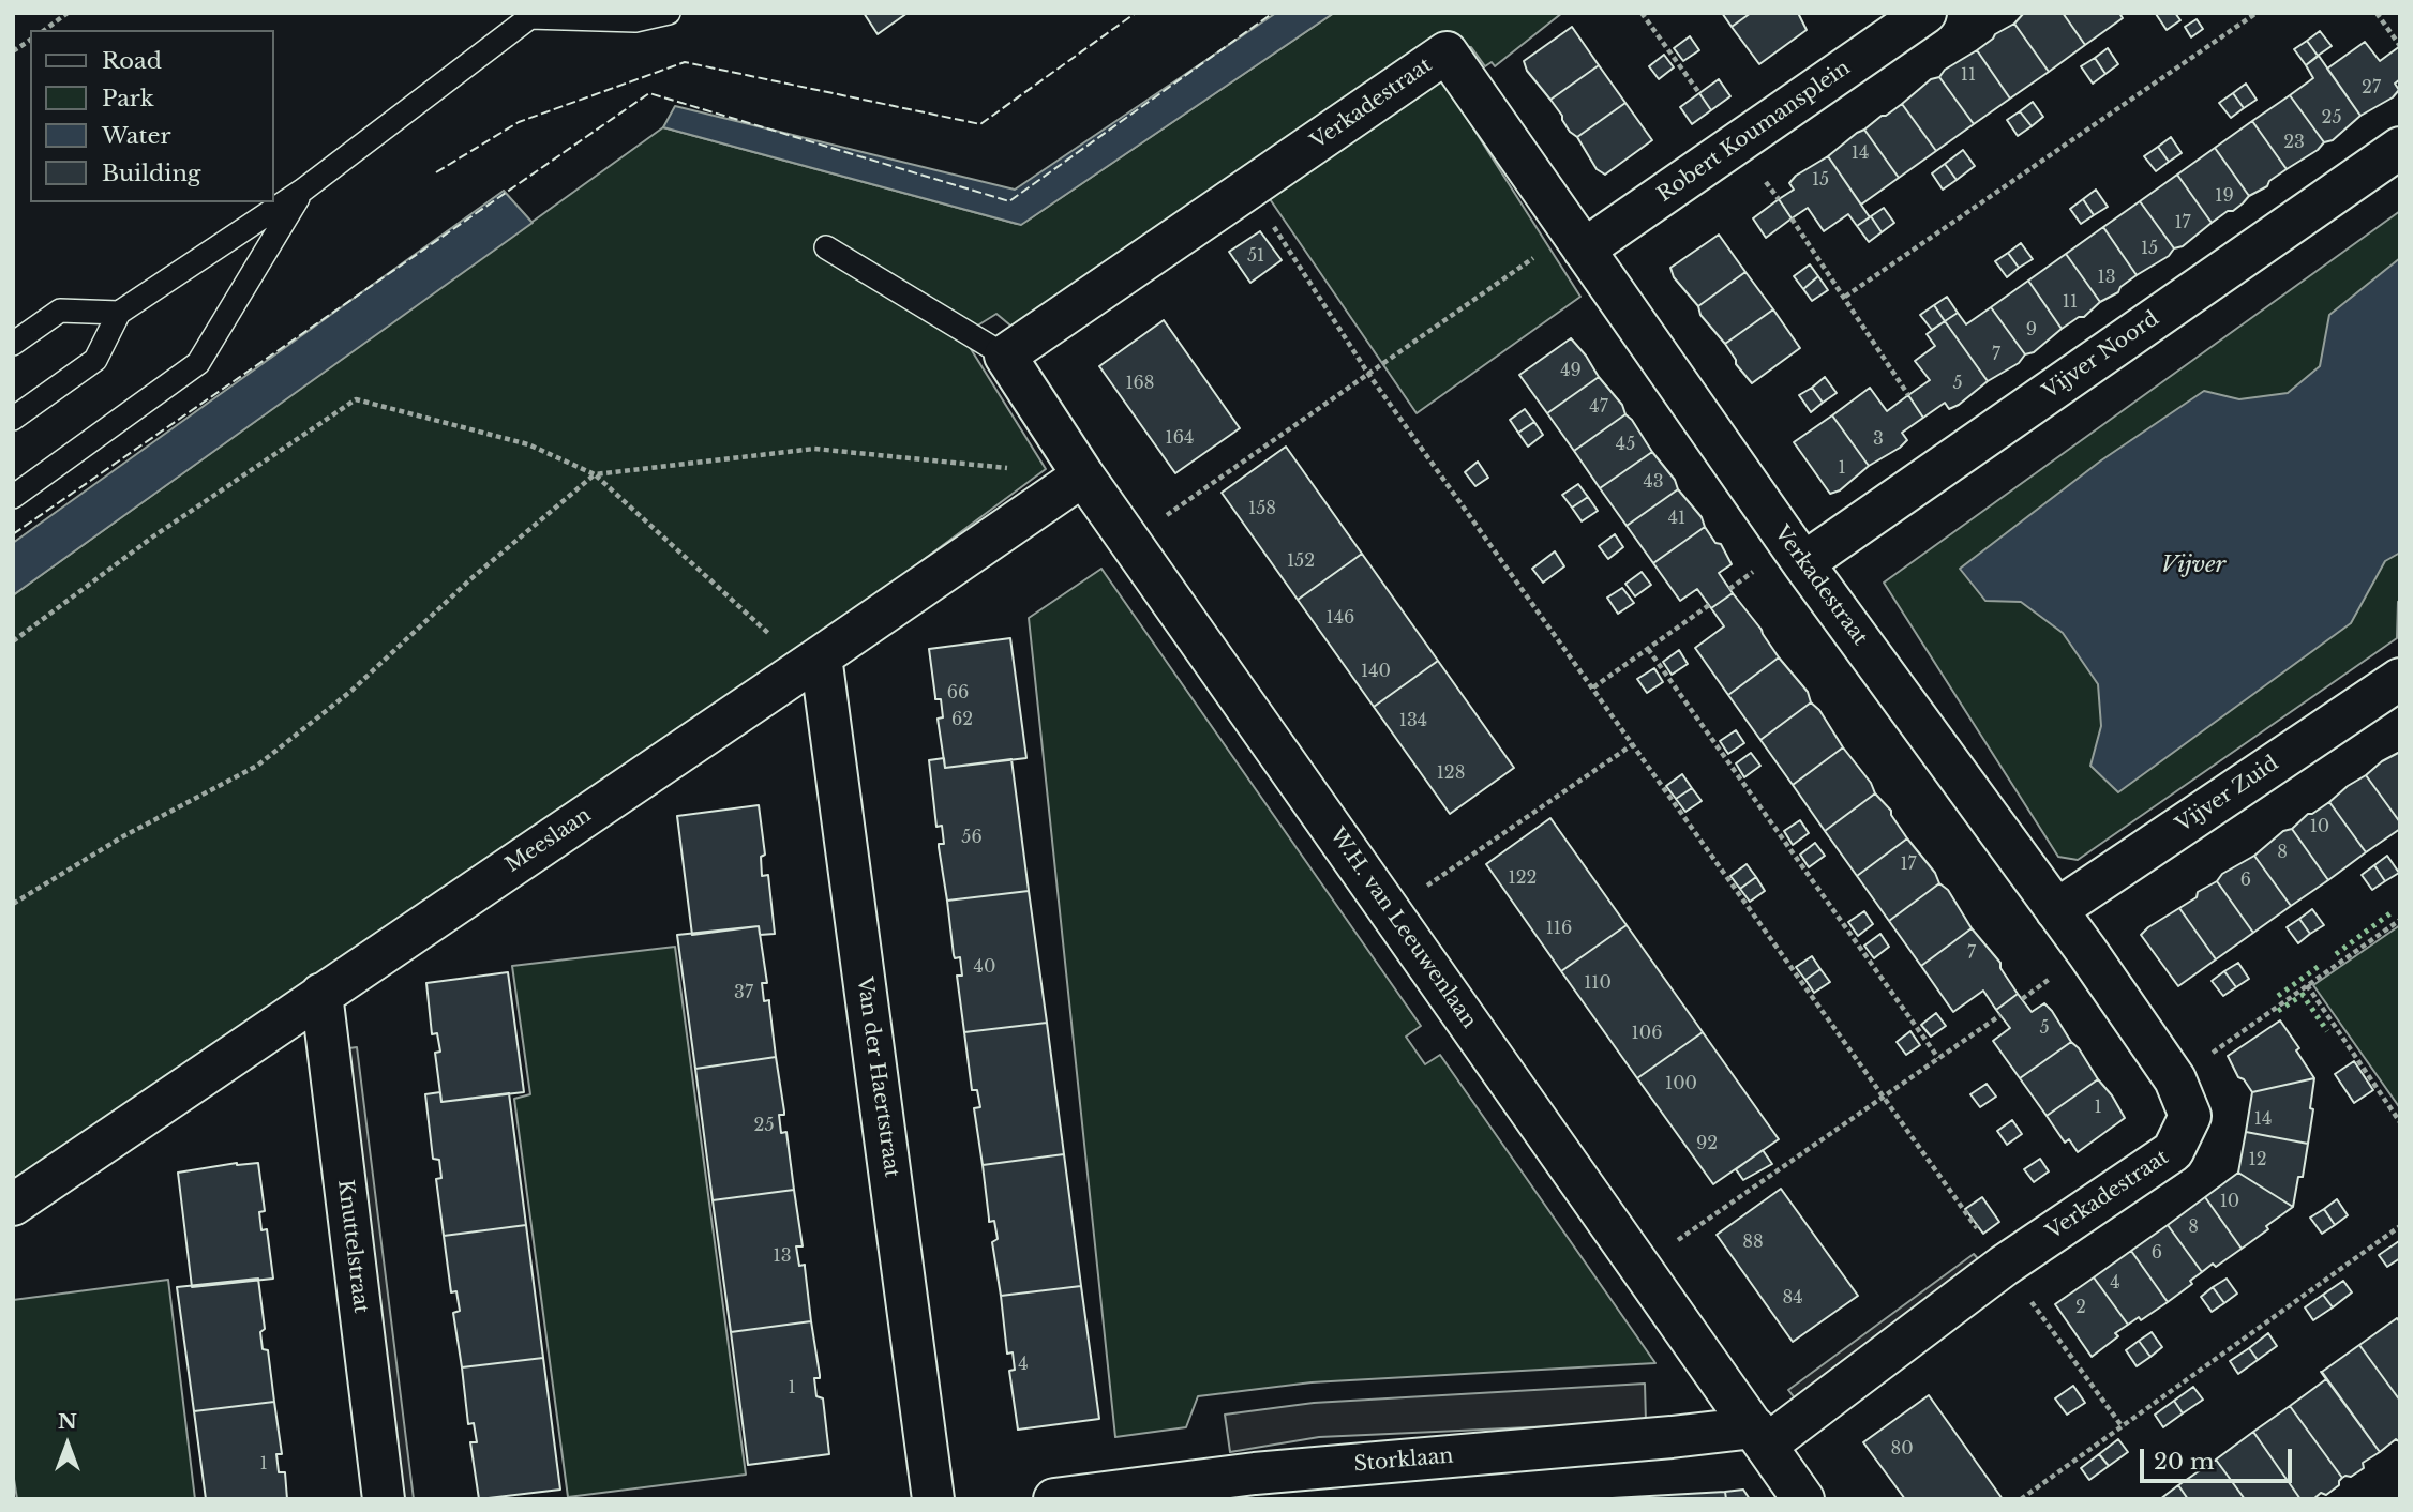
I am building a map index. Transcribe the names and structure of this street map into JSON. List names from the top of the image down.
{
  "streets": {
    "street": [
      "Verkadestraat",
      "Robert Koumansplein",
      "Vijver Noord",
      "Vijver Zuid",
      "Meeslaan",
      "W.H. van Leeuwenlaan",
      "Van der Haertstraat",
      "Knuttelstraat",
      "Storklaan"
    ]
  },
  "crossings": [
    ["Verkadestraat", "Robert Koumansplein"],
    ["Verkadestraat", "Vijver Noord"],
    ["Verkadestraat", "Vijver Zuid"],
    ["Verkadestraat", "W.H. van Leeuwenlaan"],
    ["Verkadestraat", "Storklaan"],
    ["Meeslaan", "W.H. van Leeuwenlaan"],
    ["Meeslaan", "Van der Haertstraat"],
    ["Meeslaan", "Knuttelstraat"],
    ["W.H. van Leeuwenlaan", "Storklaan"]
  ],
  "water": ["Vijver"],
  "house_numbers": [
    "11",
    "27",
    "25",
    "23",
    "14",
    "15",
    "19",
    "17",
    "15",
    "51",
    "13",
    "11",
    "9",
    "7",
    "49",
    "168",
    "5",
    "47",
    "164",
    "3",
    "45",
    "1",
    "43",
    "158",
    "41",
    "152",
    "146",
    "140",
    "66",
    "62",
    "134",
    "128",
    "10",
    "56",
    "8",
    "17",
    "122",
    "6",
    "116",
    "7",
    "40",
    "110",
    "37",
    "5",
    "106",
    "100",
    "1",
    "14",
    "25",
    "92",
    "12",
    "10",
    "8",
    "88",
    "6",
    "13",
    "4",
    "84",
    "2",
    "4",
    "1",
    "80",
    "1"
  ],
  "legend": [
    "Road",
    "Park",
    "Water",
    "Building"
  ],
  "scale_bar": "20 m",
  "north": "top"
}
